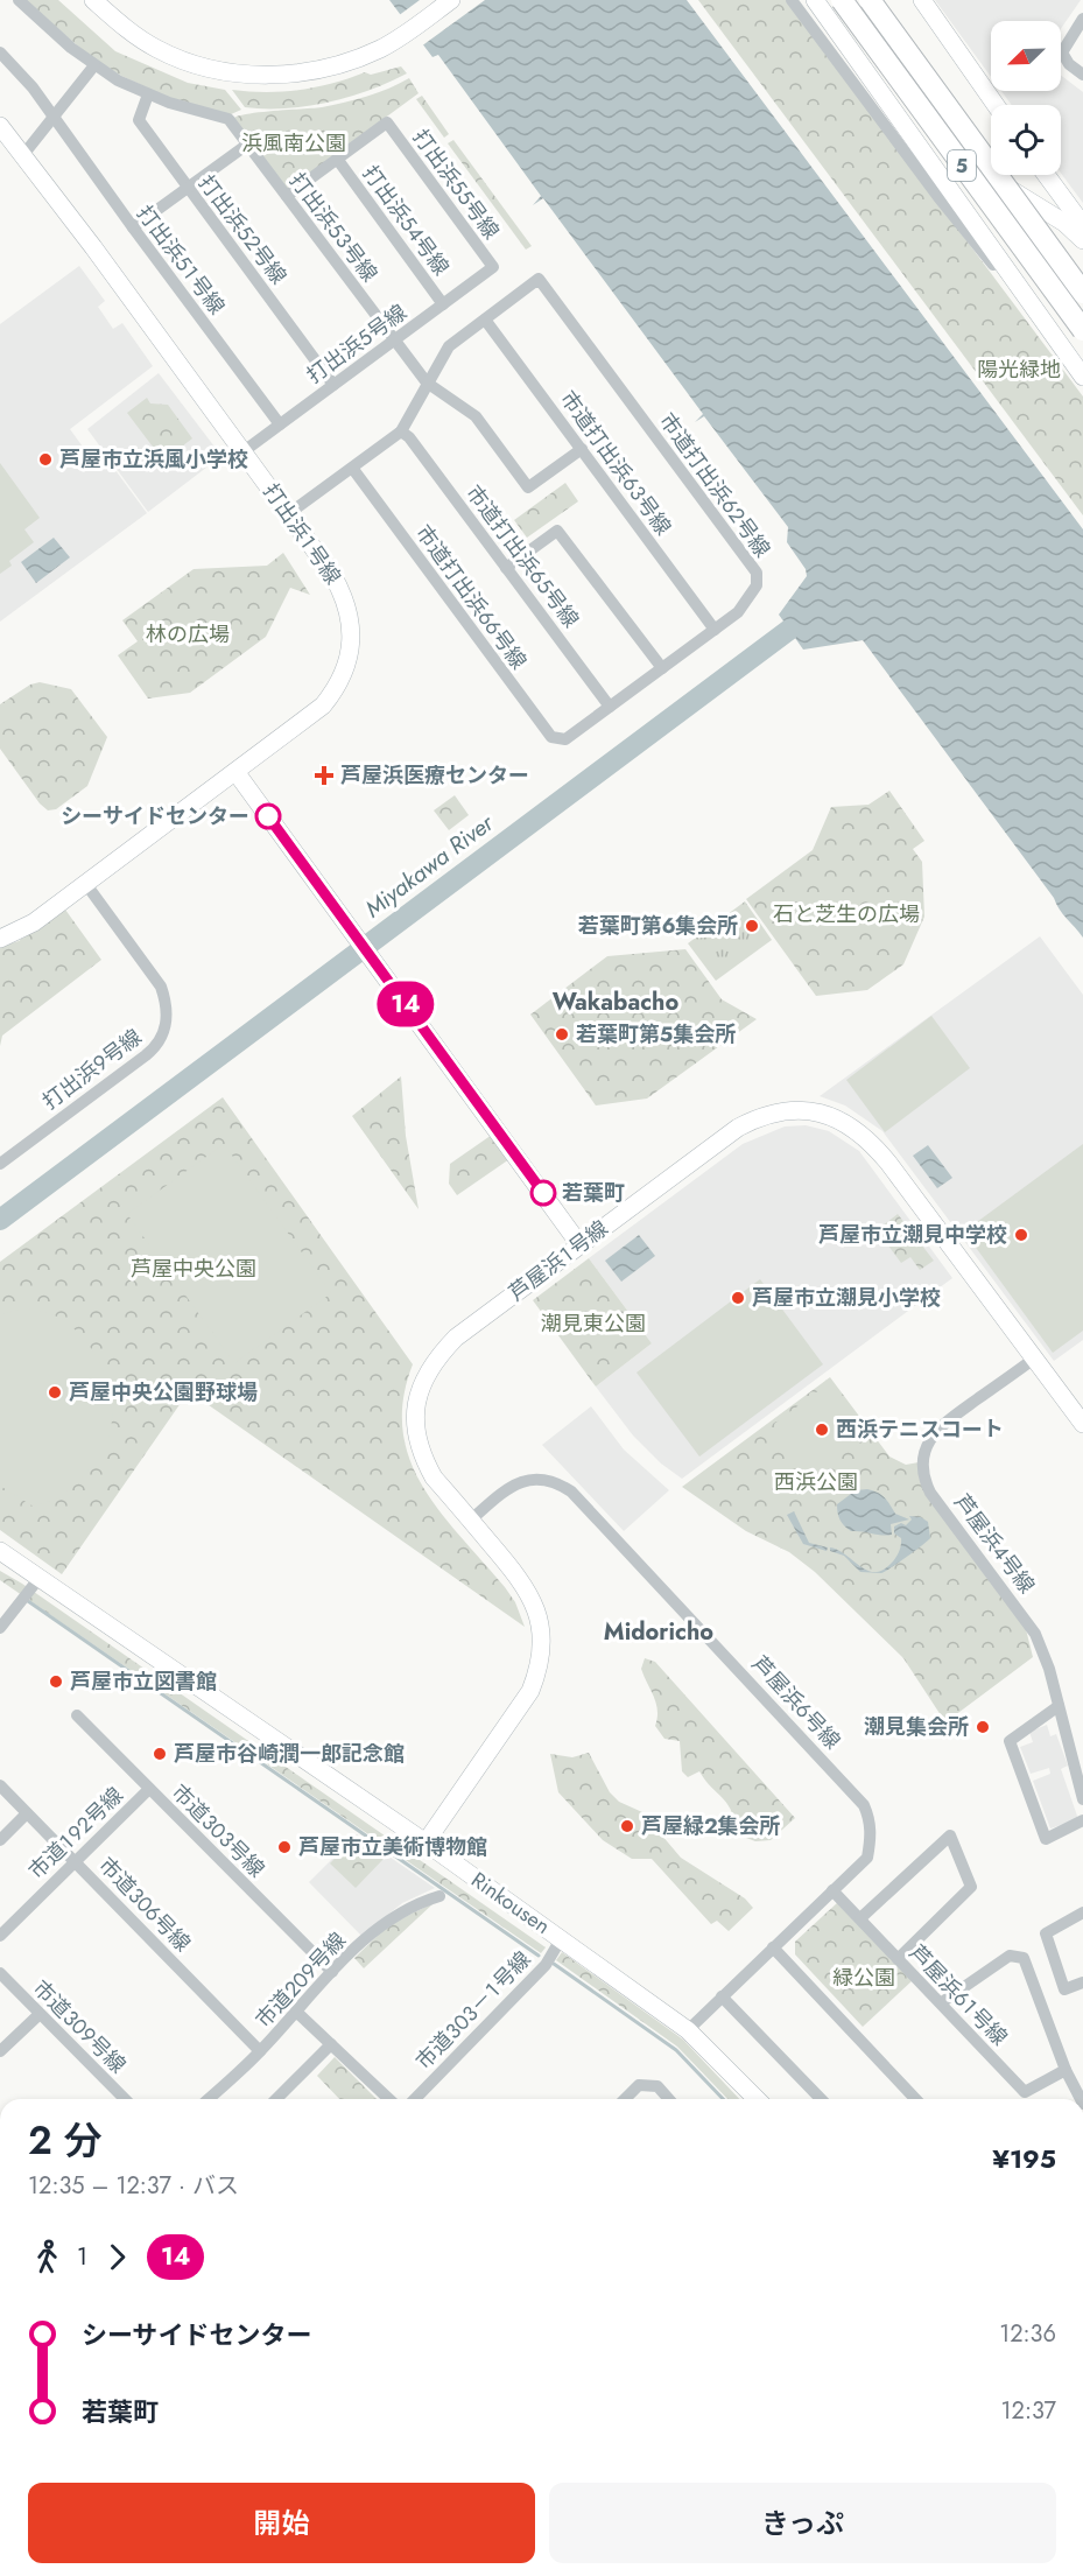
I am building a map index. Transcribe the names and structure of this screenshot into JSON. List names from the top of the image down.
{
  "streets": {
    "highway": ["5"],
    "street": [
      "打出浜５５号線",
      "打出浜５４号線",
      "打出浜５３号線",
      "打出浜５２号線",
      "打出浜５１号線",
      "打出浜５号線",
      "市道打出浜６３号線",
      "市道打出浜６２号線",
      "打出浜１号線",
      "市道打出浜６５号線",
      "市道打出浜６６号線",
      "打出浜９号線",
      "芦屋浜１号線",
      "芦屋浜４号線",
      "芦屋浜６号線",
      "市道３０３号線",
      "市道１９２号線",
      "Rinkousen",
      "市道３０６号線",
      "市道２０９号線",
      "芦屋浜６１号線",
      "市道３０３－１号線",
      "市道３０９号線"
    ]
  },
  "crossings": [
    ["打出浜５５号線", "打出浜５４号線"],
    ["打出浜５５号線", "打出浜５３号線"],
    ["打出浜５５号線", "打出浜５号線"],
    ["打出浜５４号線", "打出浜５号線"],
    ["打出浜５３号線", "打出浜５２号線"],
    ["打出浜５３号線", "打出浜５号線"],
    ["打出浜５３号線", "市道打出浜６３号線"],
    ["打出浜５２号線", "打出浜５号線"],
    ["打出浜５１号線", "打出浜５号線"],
    ["打出浜５号線", "打出浜１号線"],
    ["市道打出浜６３号線", "市道打出浜６２号線"],
    ["市道打出浜６２号線", "市道打出浜６５号線"],
    ["市道打出浜６２号線", "市道打出浜６６号線"],
    ["打出浜１号線", "打出浜９号線"],
    ["芦屋浜１号線", "芦屋浜４号線"],
    ["芦屋浜１号線", "芦屋浜６号線"],
    ["芦屋浜１号線", "Rinkousen"],
    ["芦屋浜６号線", "Rinkousen"],
    ["芦屋浜６号線", "芦屋浜６１号線"],
    ["市道３０３号線", "市道１９２号線"],
    ["市道３０３号線", "市道２０９号線"],
    ["市道１９２号線", "市道３０６号線"],
    ["Rinkousen", "市道３０３－１号線"],
    ["市道３０６号線", "市道２０９号線"]
  ],
  "districts": ["Wakabacho", "Midoricho"],
  "water": ["Miyakawa River"],
  "parks": [
    "浜風南公園",
    "陽光緑地",
    "林の広場",
    "石と芝生の広場",
    "芦屋中央公園",
    "潮見東公園",
    "西浜公園",
    "緑公園"
  ],
  "places": {
    "other": [
      "芦屋市立浜風小学校",
      "シーサイドセンター",
      "若葉町第６集会所",
      "若葉町第５集会所",
      "若葉町",
      "芦屋市立潮見中学校",
      "芦屋市立潮見小学校",
      "芦屋中央公園野球場",
      "西浜テニスコート",
      "芦屋市立図書館",
      "潮見集会所",
      "芦屋市谷崎潤一郎記念館",
      "芦屋緑２集会所",
      "芦屋市立美術博物館"
    ],
    "health": ["芦屋浜医療センター"]
  },
  "lines": ["bus line 14"],
  "north": "bottom left",
  "page": {
    "on_map": "14",
    "heading": ["2 分", "12:35 – 12:37 · バス", "¥195"],
    "legs": ["1", "14"],
    "list": [
      {
        "name": "シーサイドセンター",
        "value": "12:36"
      },
      {
        "name": "若葉町",
        "value": "12:37"
      }
    ],
    "buttons": ["開始", "きっぷ"]
  }
}
